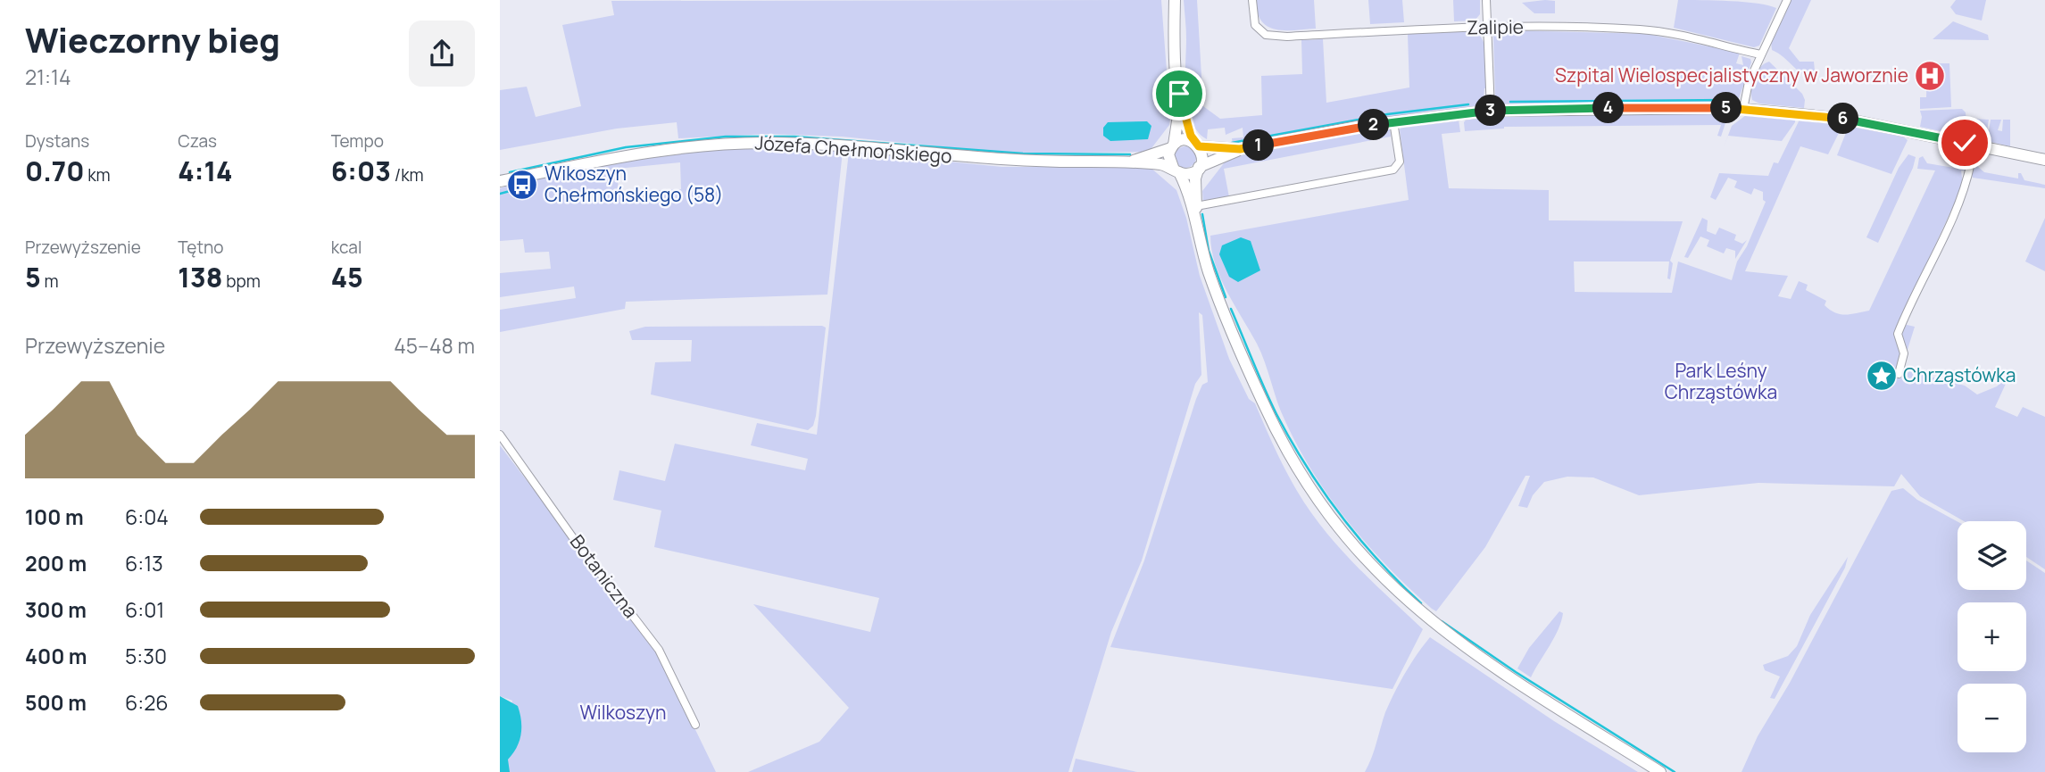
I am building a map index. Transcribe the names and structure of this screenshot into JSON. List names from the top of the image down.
{
  "streets": {
    "street": ["Zalipie", "Józefa Chełmońskiego", "Botaniczna"]
  },
  "parks": ["Park Leśny Chrząstówka", "Wilkoszyn"],
  "places": {
    "hospital": ["Szpital Wielospecjalistyczny w Jaworznie"],
    "bus stop": ["Wikoszyn Chełmońskiego (58)"],
    "place": ["Chrząstówka"]
  },
  "page": {
    "heading": ["Wieczorny bieg", "21:14"],
    "pins": [
      "4",
      "5",
      "3",
      "6",
      "2",
      "1"
    ],
    "stats": [
      ["Dystans", "0.70 km"],
      ["Czas", "4:14"],
      ["Tempo", "6:03 /km"],
      ["Przewyższenie", "5 m"],
      ["Tętno", "138 bpm"],
      ["kcal", "45"]
    ],
    "chart": ["Przewyższenie", "45–48 m"],
    "list": [
      {
        "name": "100 m",
        "note": "6:04"
      },
      {
        "name": "200 m",
        "note": "6:13"
      },
      {
        "name": "300 m",
        "note": "6:01"
      },
      {
        "name": "400 m",
        "note": "5:30"
      },
      {
        "name": "500 m",
        "note": "6:26"
      }
    ],
    "map_buttons": ["+", "−"]
  }
}
